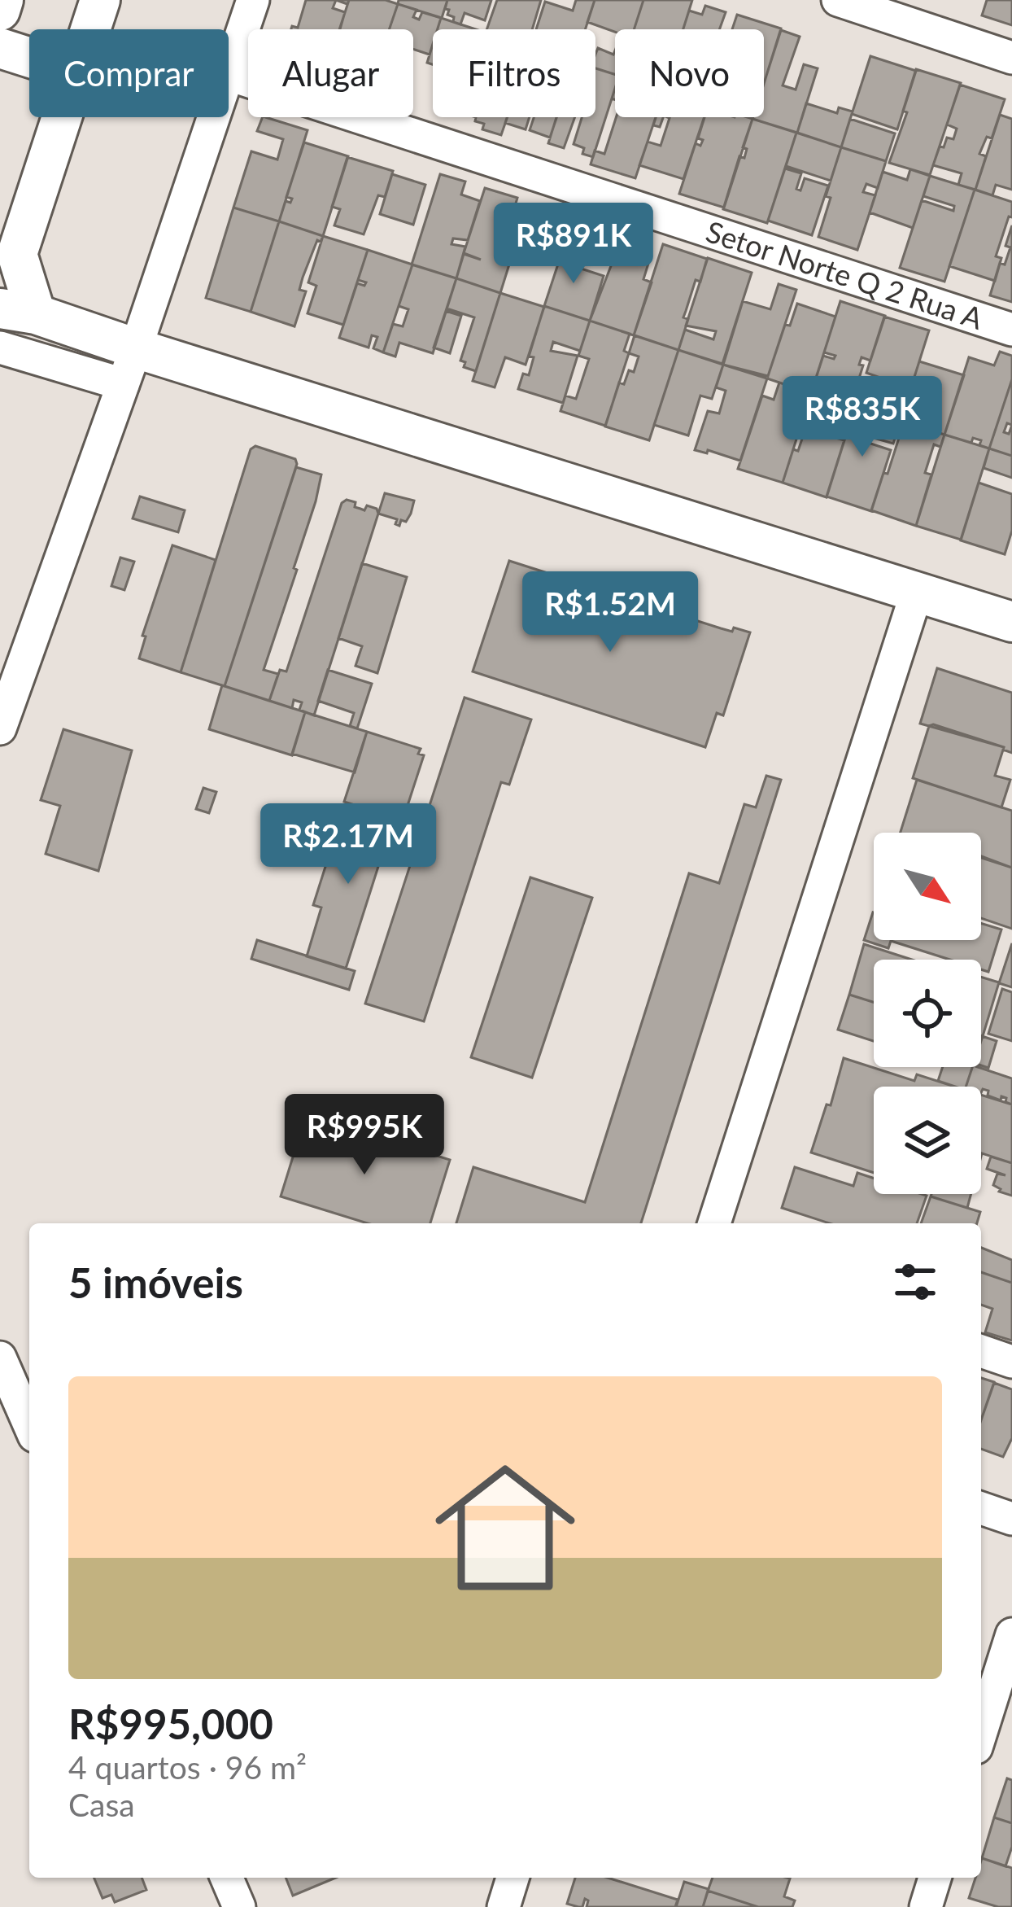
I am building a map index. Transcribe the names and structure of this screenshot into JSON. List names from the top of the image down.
{
  "streets": {
    "street": ["Setor Norte Q 2 Rua A"]
  },
  "north": "bottom right",
  "page": {
    "chip": [
      "Comprar",
      "Alugar",
      "Filtros",
      "Novo"
    ],
    "price": [
      "R$891K",
      "R$835K",
      "R$1.52M",
      "R$2.17M",
      "R$995K"
    ],
    "heading": "5 imóveis",
    "list": [
      {
        "name": "R$995,000",
        "note": "4 quartos · 96 m² · Casa"
      }
    ]
  }
}
